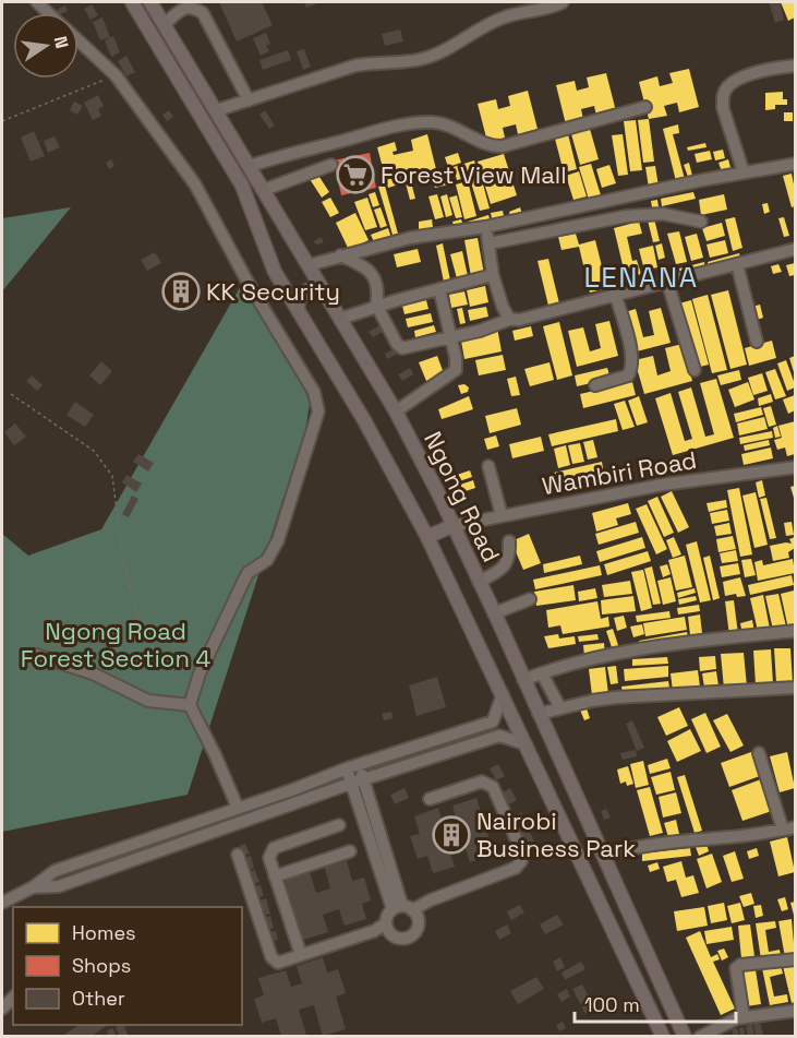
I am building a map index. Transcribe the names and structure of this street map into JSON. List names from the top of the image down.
{
  "streets": {
    "main road": ["Ngong Road"],
    "street": ["Wambiri Road"]
  },
  "crossings": [
    ["Wambiri Road", "Ngong Road"]
  ],
  "districts": ["LENANA"],
  "parks": ["Ngong Road Forest Section 4"],
  "places": {
    "supermarket": ["Forest View Mall"],
    "building": ["KK Security", "Nairobi Business Park"]
  },
  "legend": ["Homes", "Shops", "Other"],
  "scale_bar": "100 m",
  "north": "right"
}
